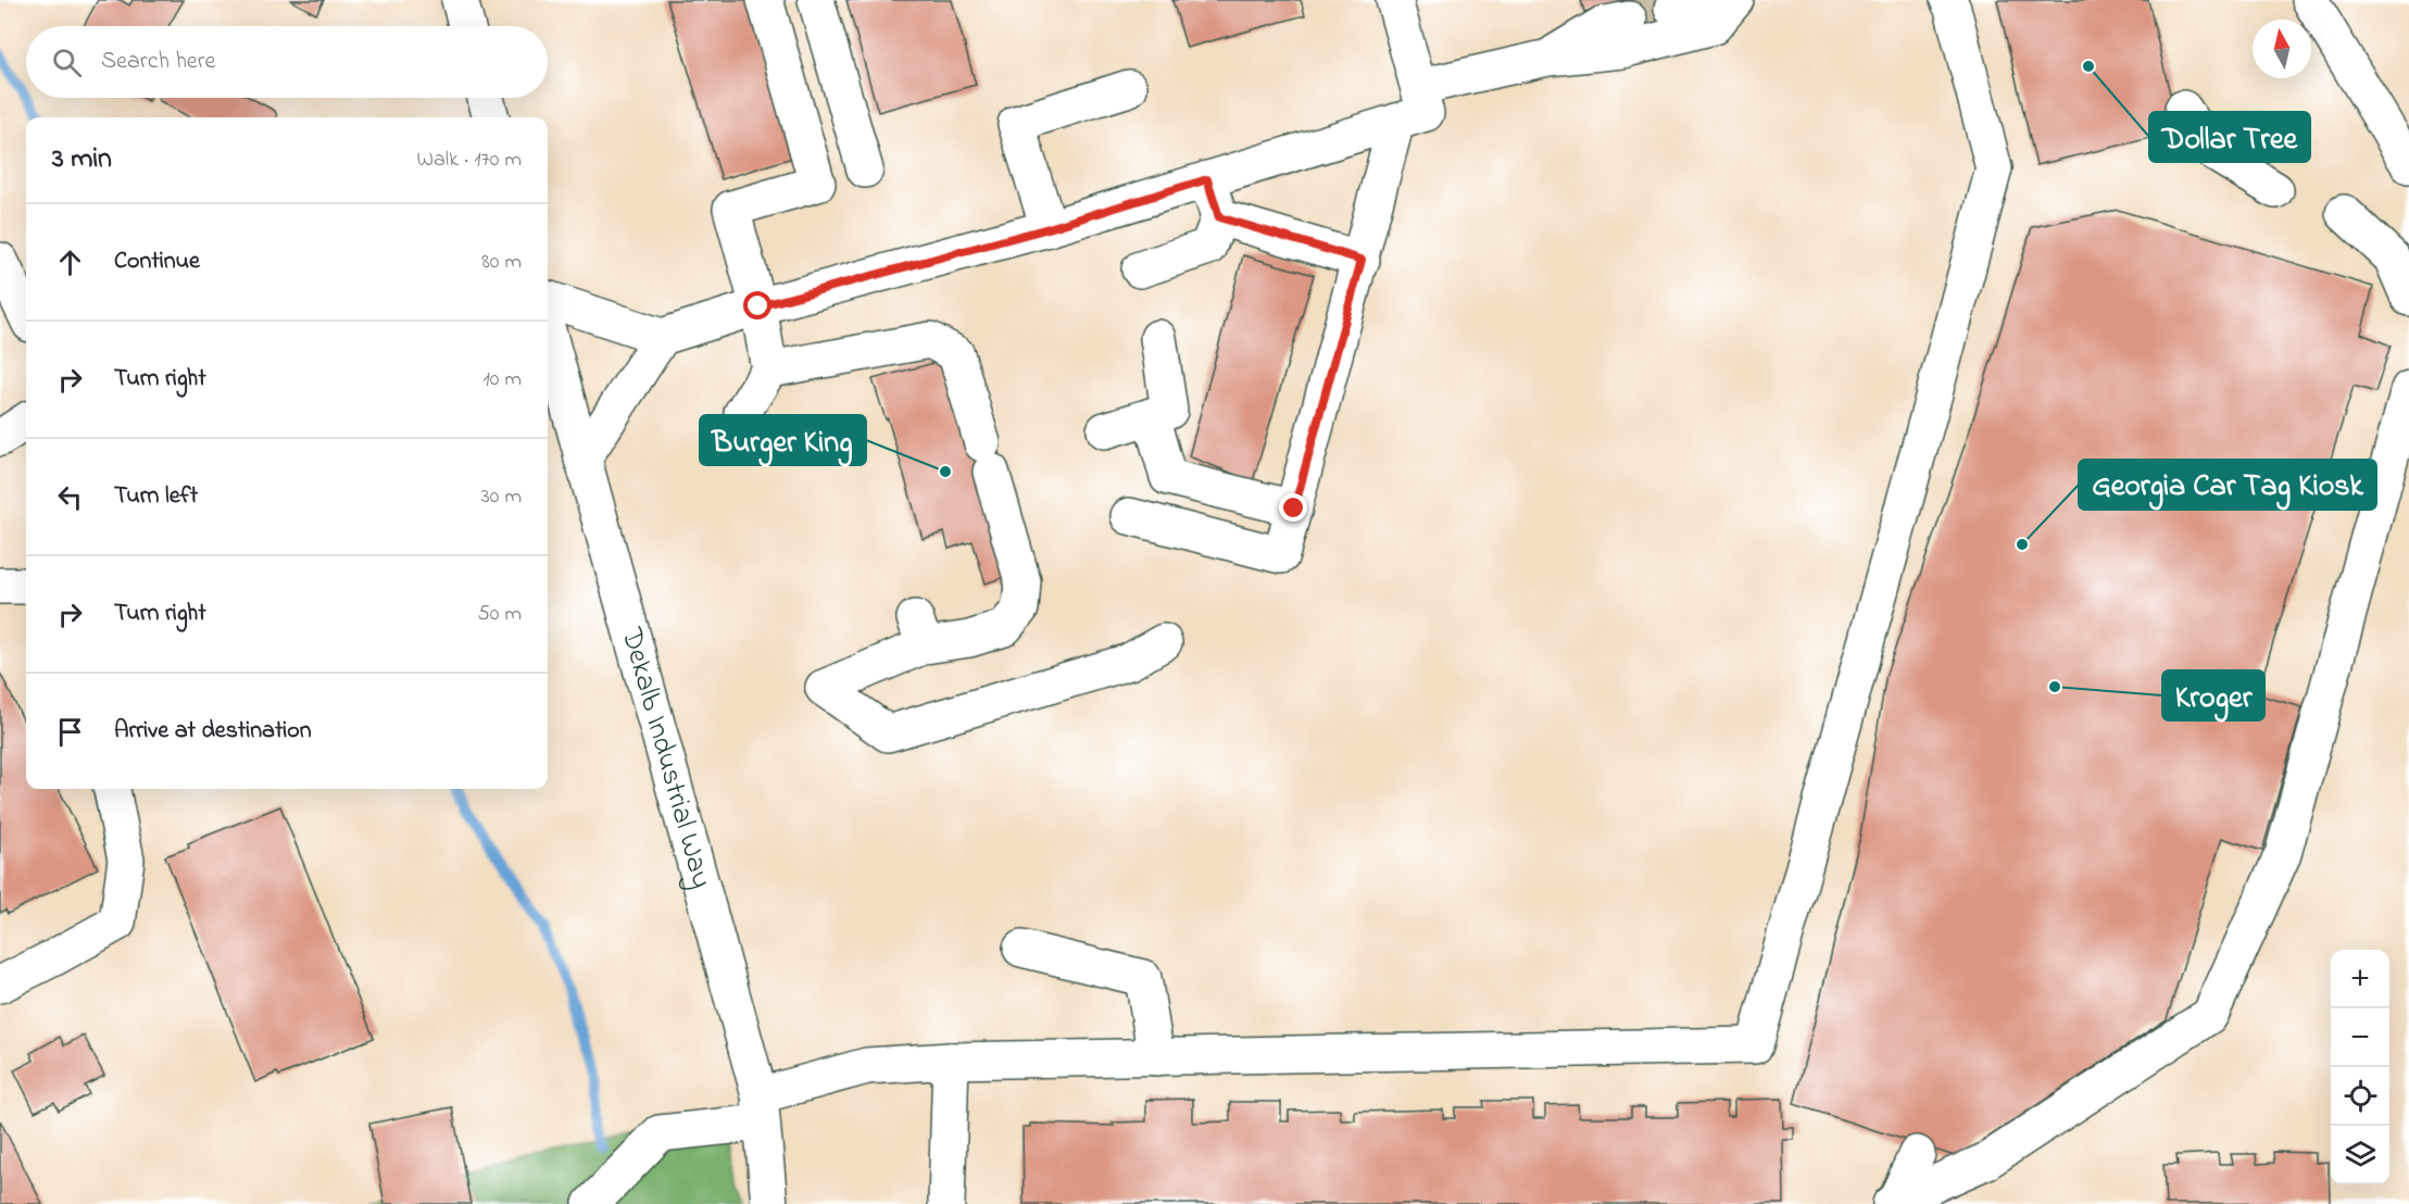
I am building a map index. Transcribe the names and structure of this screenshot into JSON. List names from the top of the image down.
{
  "streets": {
    "main road": ["Dekalb Industrial Way"]
  },
  "places": [
    "Dollar Tree",
    "Burger King",
    "Georgia Car Tag Kiosk",
    "Kroger"
  ],
  "north": "top",
  "page": {
    "search": "Search here",
    "heading": ["3 min", "Walk · 170 m"],
    "list": [
      ["Continue", "80 m"],
      ["Turn right", "10 m"],
      ["Turn left", "30 m"],
      ["Turn right", "50 m"],
      "Arrive at destination"
    ],
    "map_buttons": ["+", "−"]
  }
}
